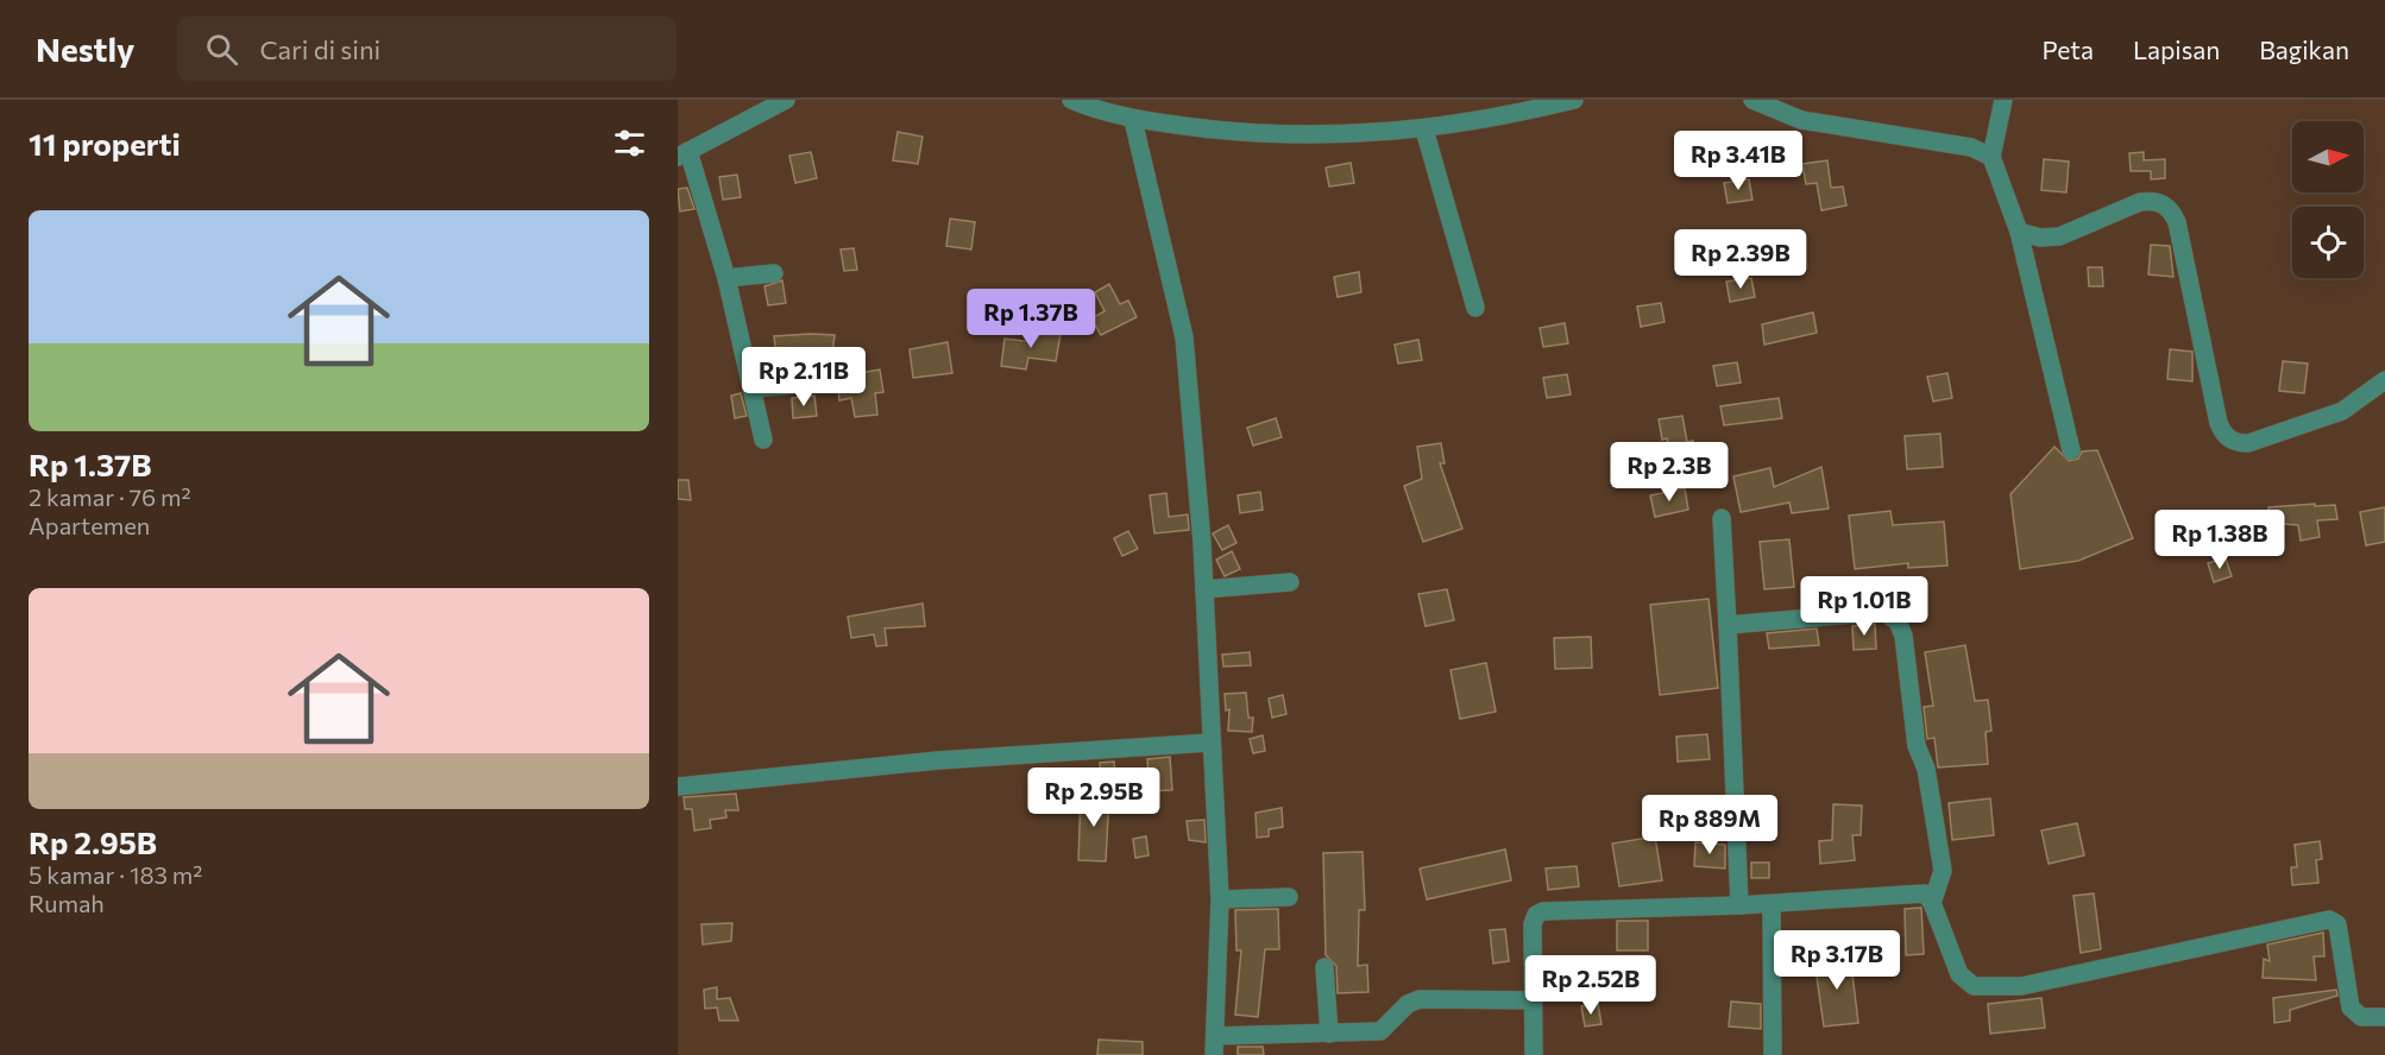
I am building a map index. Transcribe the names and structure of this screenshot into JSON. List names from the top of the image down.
{
  "north": "right",
  "page": {
    "header": "Nestly",
    "search": "Cari di sini",
    "nav": ["Peta", "Lapisan", "Bagikan"],
    "heading": "11 properti",
    "price": [
      "Rp 3.41B",
      "Rp 2.39B",
      "Rp 1.37B",
      "Rp 2.11B",
      "Rp 2.3B",
      "Rp 1.38B",
      "Rp 1.01B",
      "Rp 2.95B",
      "Rp 889M",
      "Rp 3.17B",
      "Rp 2.52B"
    ],
    "list": [
      {
        "name": "Rp 1.37B",
        "note": "2 kamar · 76 m² · Apartemen"
      },
      {
        "name": "Rp 2.95B",
        "note": "5 kamar · 183 m² · Rumah"
      }
    ]
  }
}
